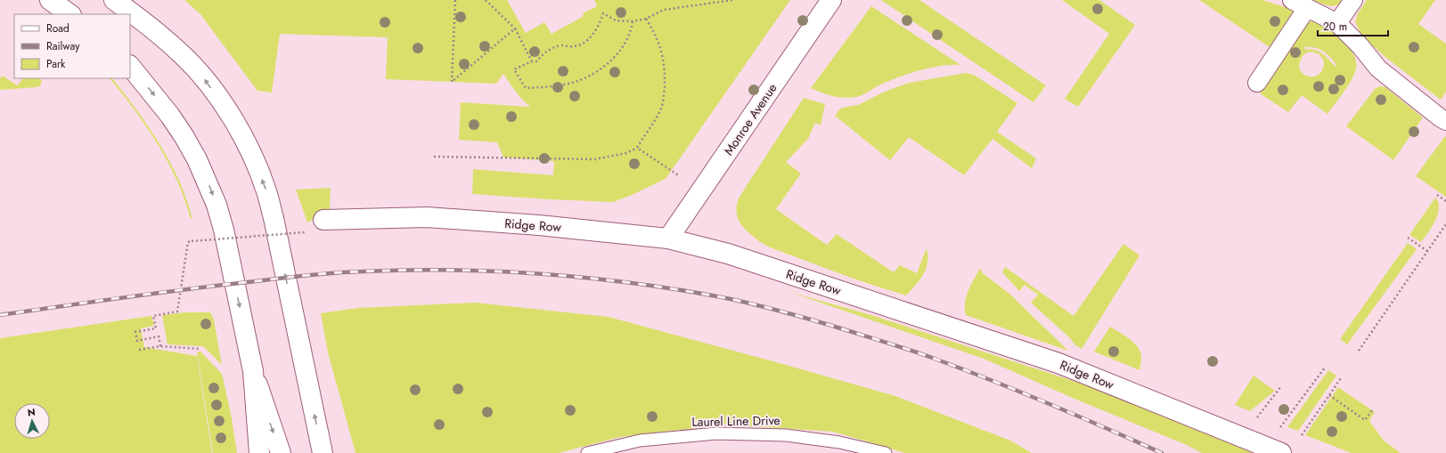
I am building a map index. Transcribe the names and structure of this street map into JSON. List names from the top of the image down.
{
  "streets": {
    "main road": ["Monroe Avenue", "Ridge Row"],
    "lane": ["Laurel Line Drive"]
  },
  "crossings": [
    ["Monroe Avenue", "Ridge Row"]
  ],
  "legend": ["Road", "Railway", "Park"],
  "scale_bar": "20 m",
  "north": "top"
}
